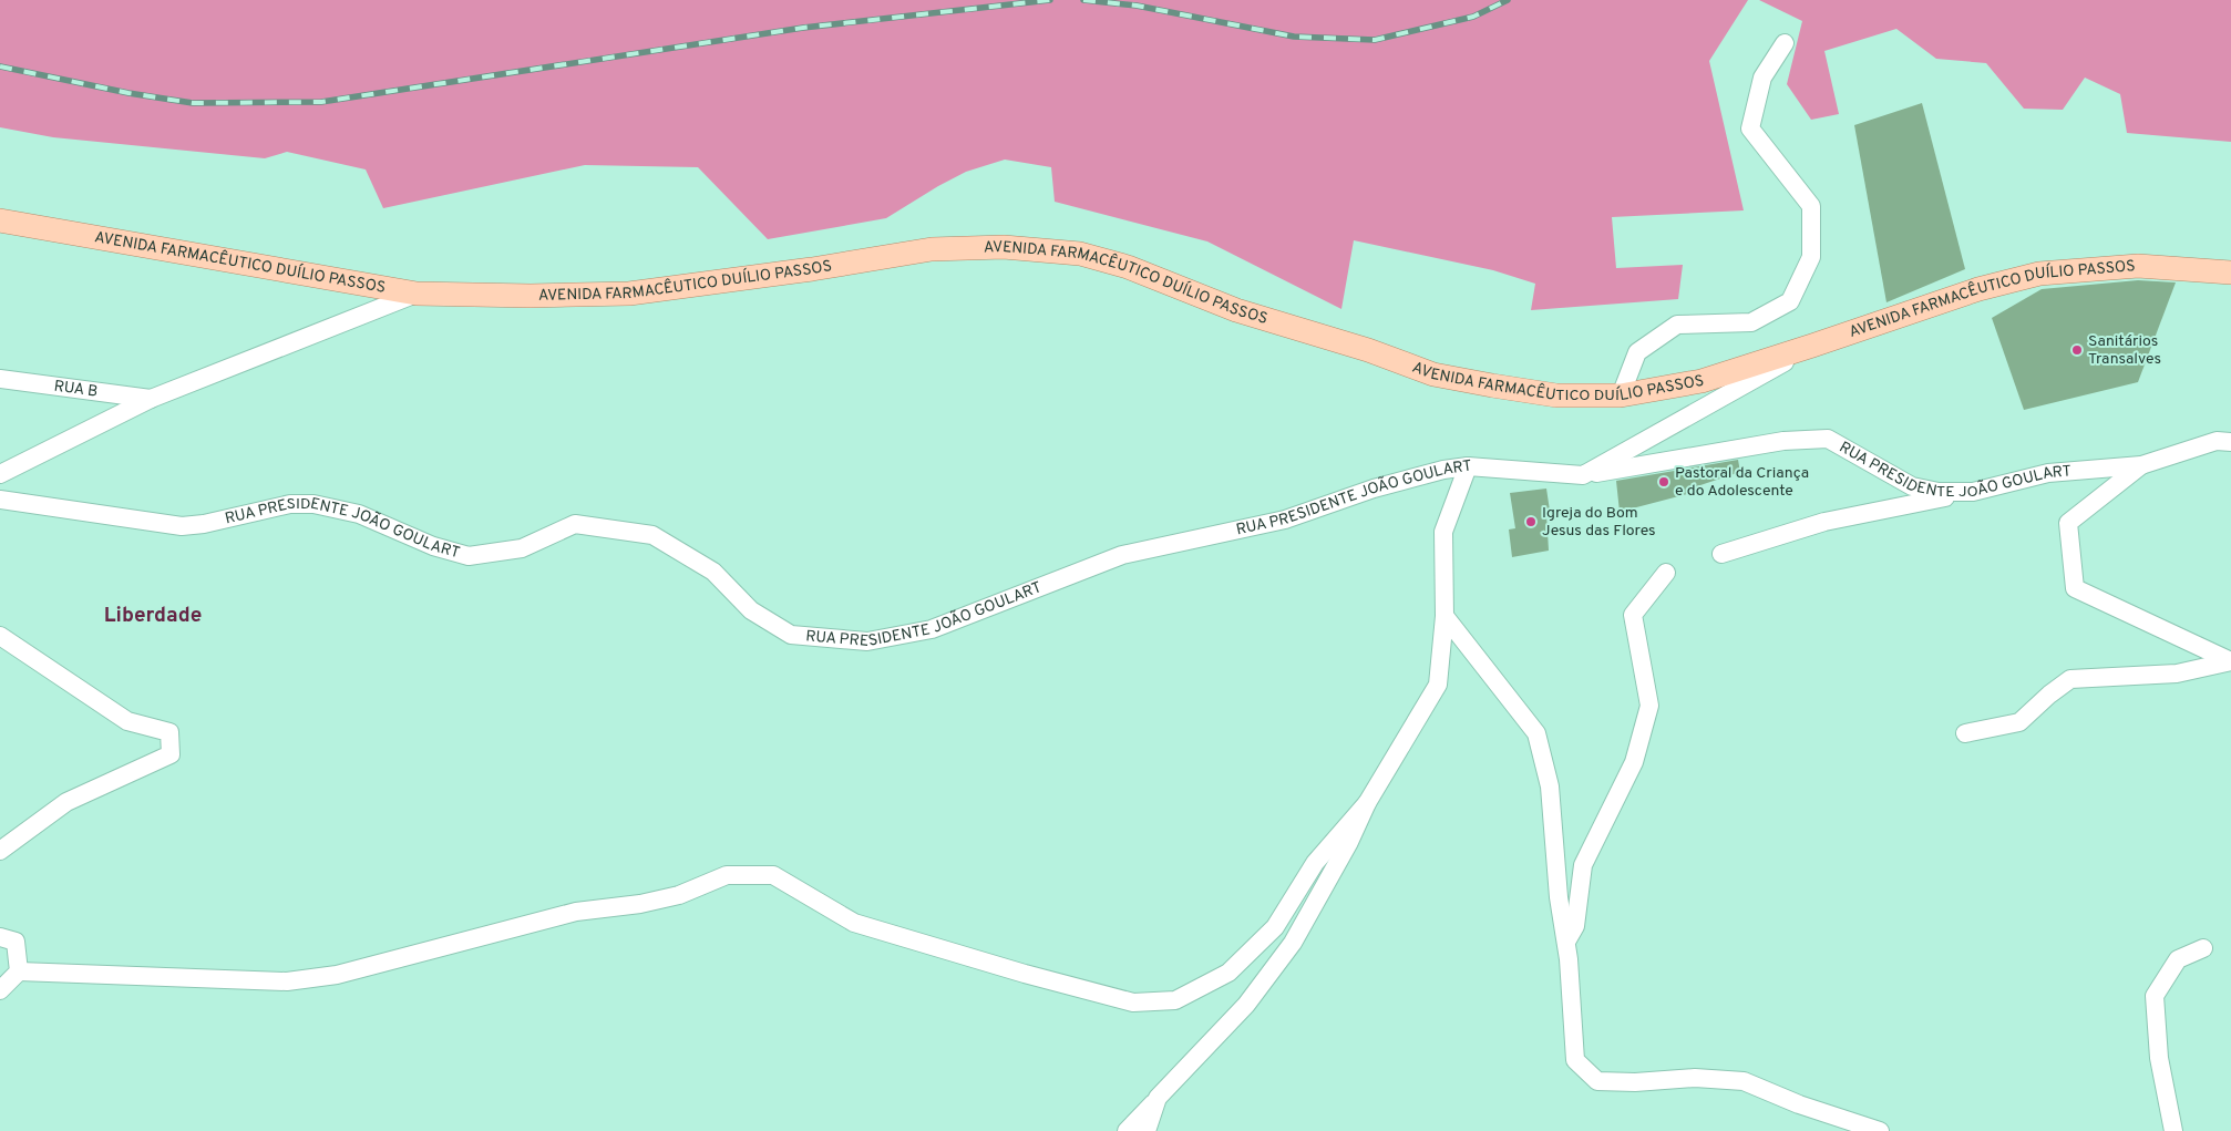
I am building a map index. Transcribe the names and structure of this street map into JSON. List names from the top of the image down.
{
  "streets": {
    "main road": ["AVENIDA FARMACÊUTICO DUÍLIO PASSOS"],
    "street": ["RUA B", "RUA PRESIDENTE JOÃO GOULART"]
  },
  "districts": ["Liberdade"],
  "places": ["Sanitários Transalves", "Pastoral da Criança e do Adolescente", "Igreja do Bom Jesus das Flores"]
}
